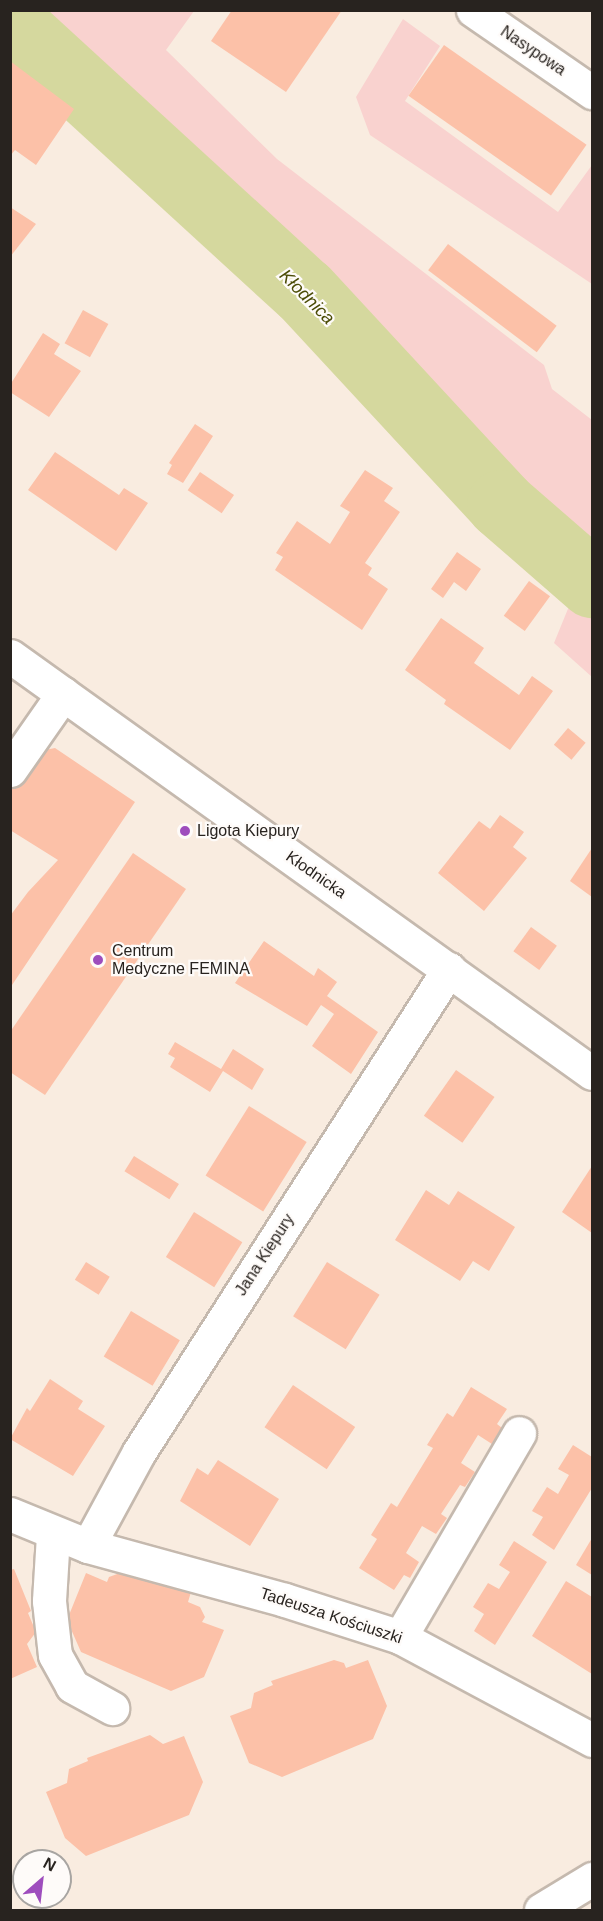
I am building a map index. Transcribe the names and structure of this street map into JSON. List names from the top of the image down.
{
  "streets": {
    "street": [
      "Nasypowa",
      "Kłodnicka",
      "Jana Kiepury",
      "Tadeusza Kościuszki"
    ]
  },
  "crossings": [
    ["Kłodnicka", "Jana Kiepury"],
    ["Jana Kiepury", "Tadeusza Kościuszki"]
  ],
  "water": ["Kłodnica"],
  "places": ["Ligota Kiepury", "Centrum Medyczne FEMINA"],
  "north": "top right"
}
